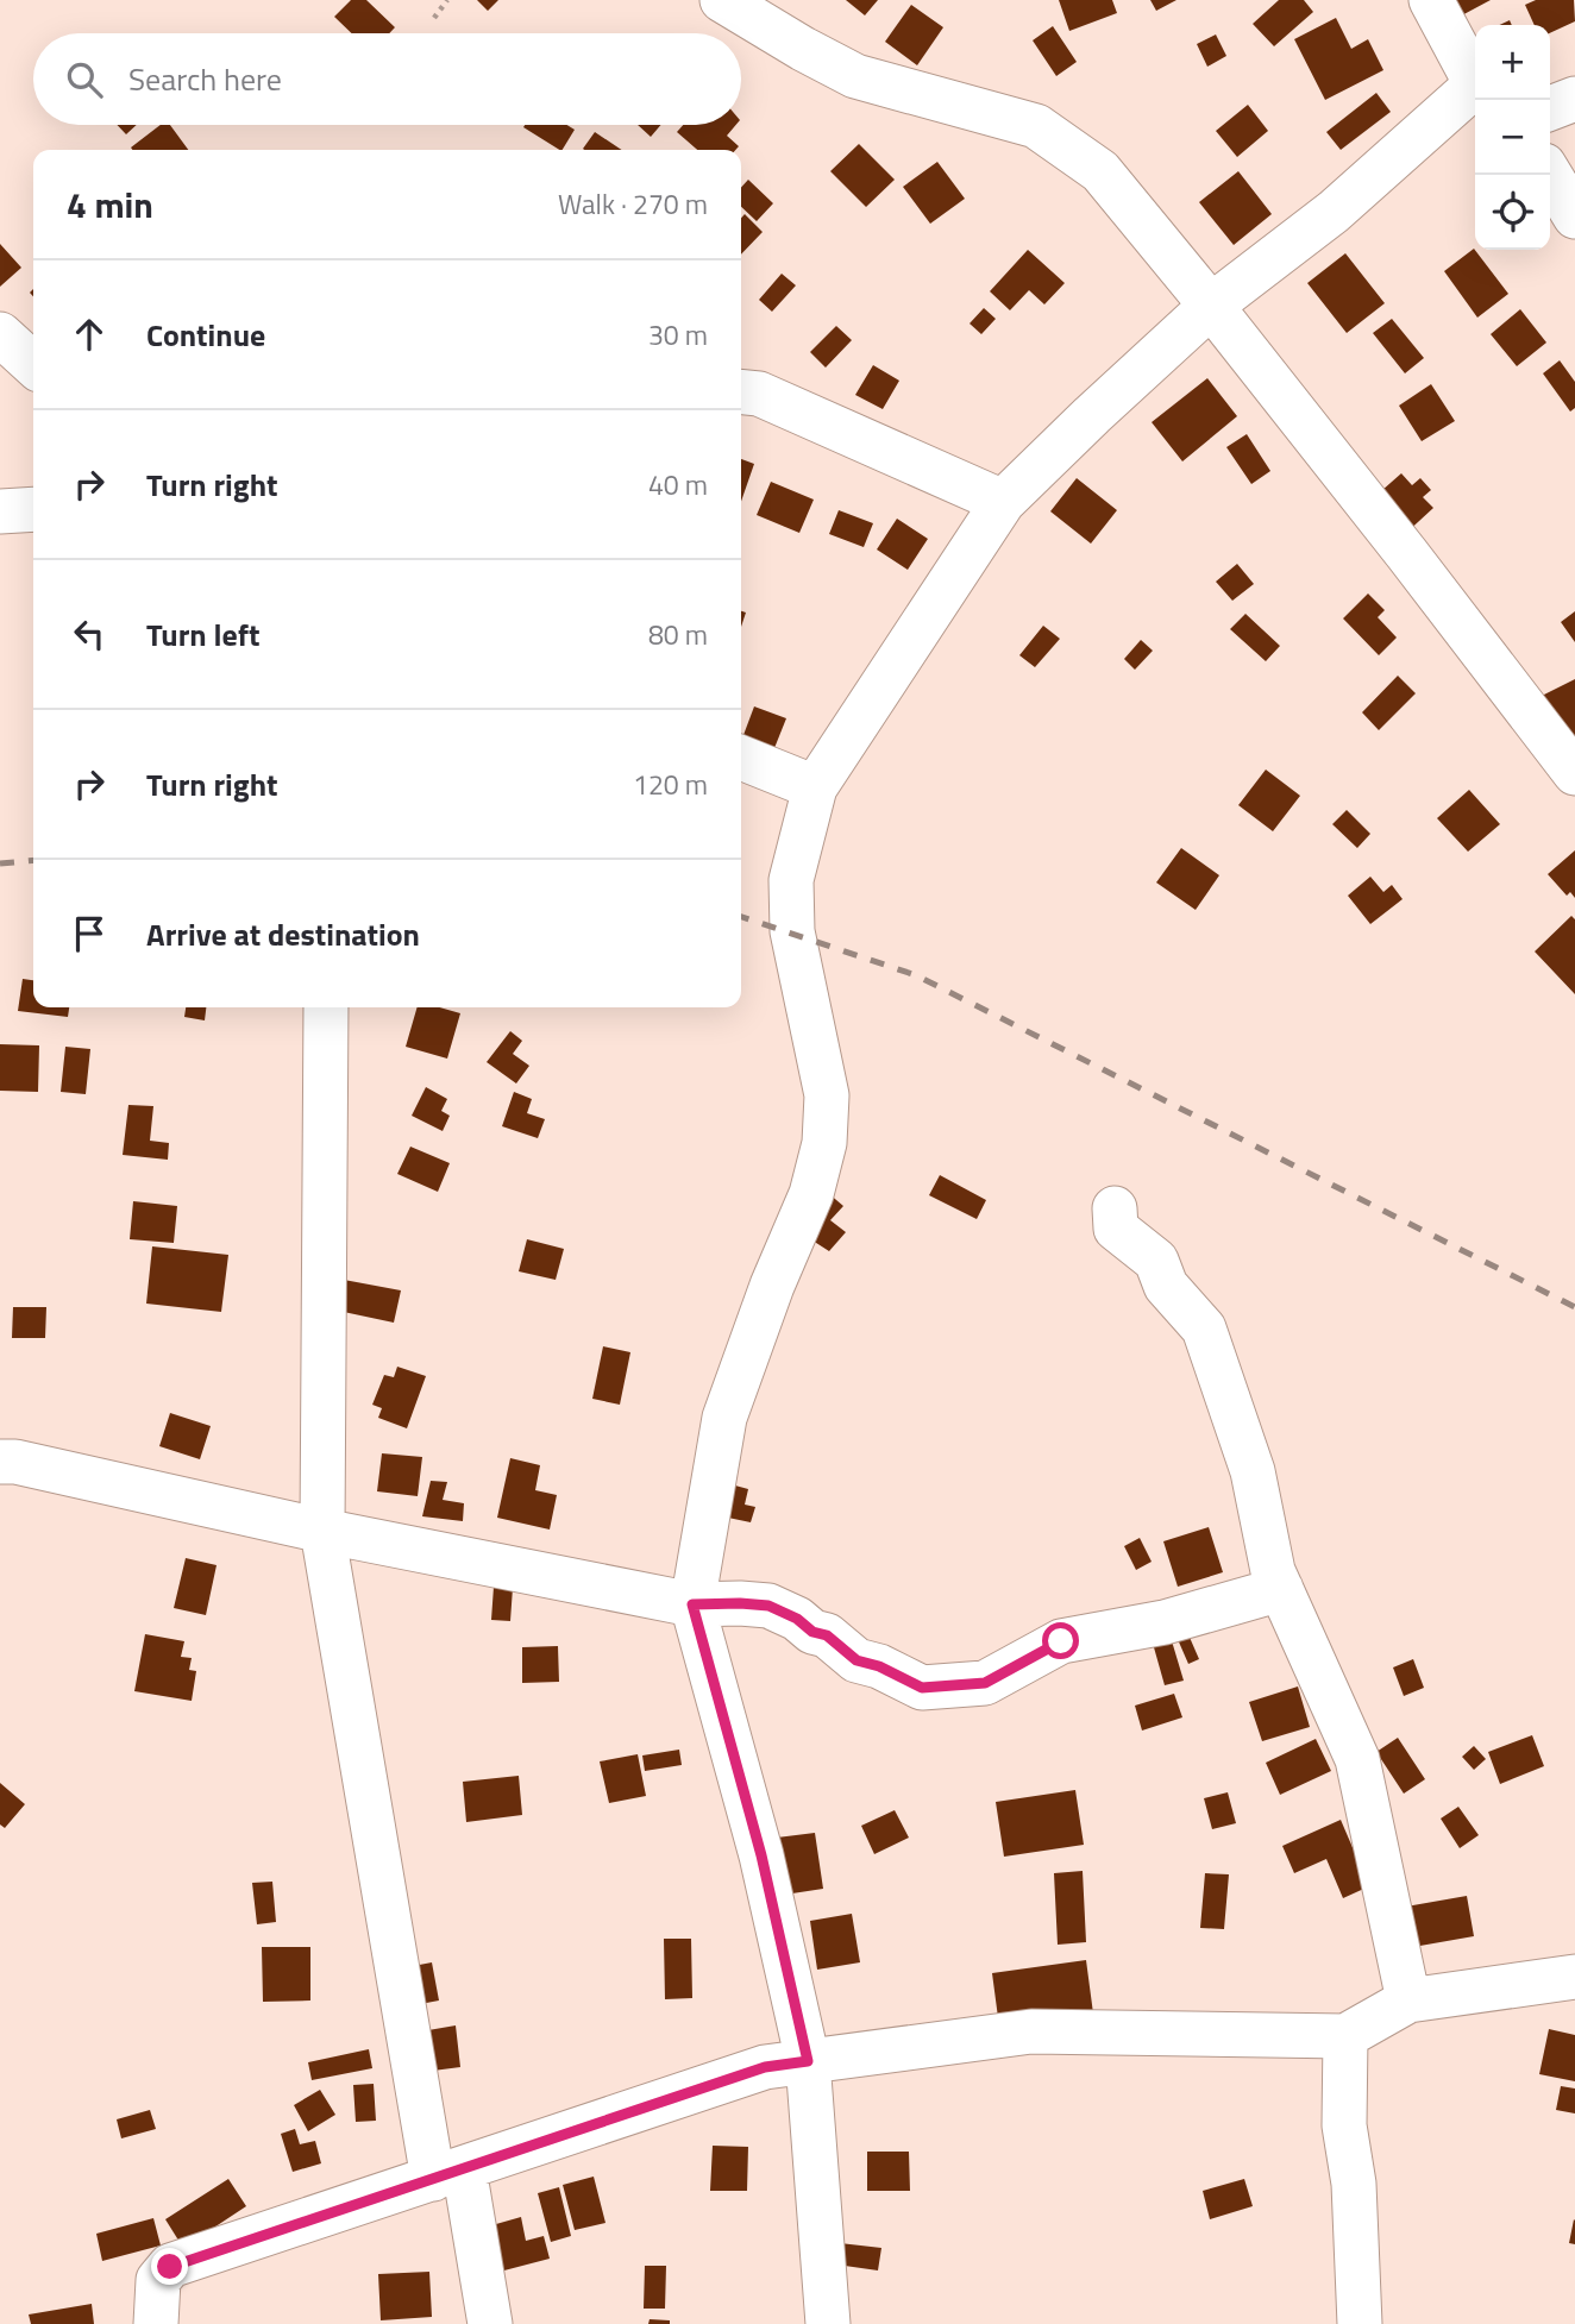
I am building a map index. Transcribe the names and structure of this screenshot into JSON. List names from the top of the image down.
{
  "page": {
    "map_buttons": ["+", "−"],
    "search": "Search here",
    "heading": ["4 min", "Walk · 270 m"],
    "list": [
      ["Continue", "30 m"],
      ["Turn right", "40 m"],
      ["Turn left", "80 m"],
      ["Turn right", "120 m"],
      "Arrive at destination"
    ]
  }
}
